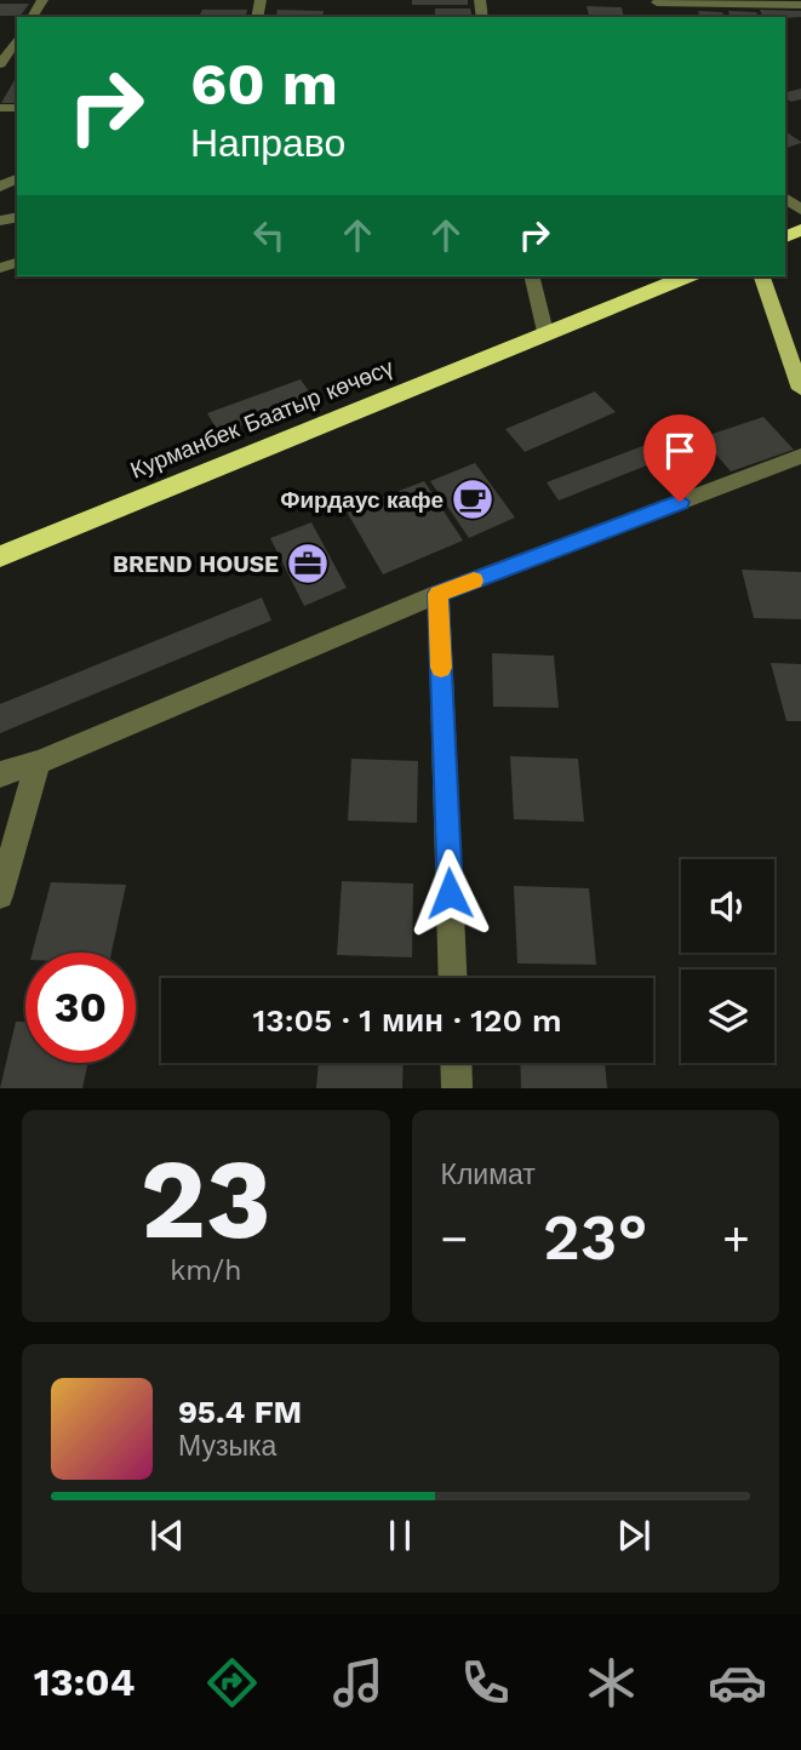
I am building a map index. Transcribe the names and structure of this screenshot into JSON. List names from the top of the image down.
{
  "streets": {
    "highway": ["Курманбек Баатыр көчөсү"]
  },
  "places": {
    "cafe": ["Фирдаус кафе"],
    "office": ["BREND HOUSE"]
  },
  "page": {
    "turn": ["60 m", "Направо"],
    "limit": "30",
    "trip": "13:05 · 1 мин · 120 m",
    "tile": [
      ["23", "km/h"],
      "Климат"
    ],
    "heat": ["−", "23°", "+"],
    "song": ["95.4 FM", "Музыка"],
    "tabs": "13:04"
  }
}
